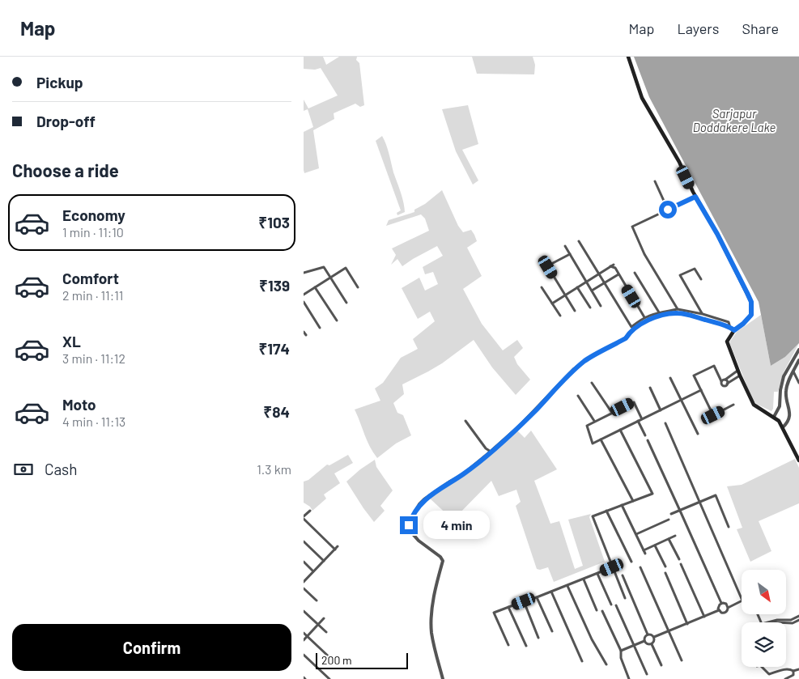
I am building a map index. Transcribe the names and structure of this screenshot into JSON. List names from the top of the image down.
{
  "water": ["Sarjapur Doddakere Lake"],
  "scale_bar": "200 m",
  "north": "bottom right",
  "page": {
    "header": "Map",
    "nav": ["Map", "Layers", "Share"],
    "banner": ["Pickup", "Drop-off"],
    "heading": "Choose a ride",
    "list": [
      {
        "name": "Economy",
        "note": "1 min · 11:10",
        "value": "₹103"
      },
      {
        "name": "Comfort",
        "note": "2 min · 11:11",
        "value": "₹139"
      },
      {
        "name": "XL",
        "note": "3 min · 11:12",
        "value": "₹174"
      },
      {
        "name": "Moto",
        "note": "4 min · 11:13",
        "value": "₹84"
      }
    ],
    "pay": ["Cash", "1.3 km"],
    "bubble": "4 min",
    "buttons": "Confirm",
    "scale": "200 m"
  }
}
